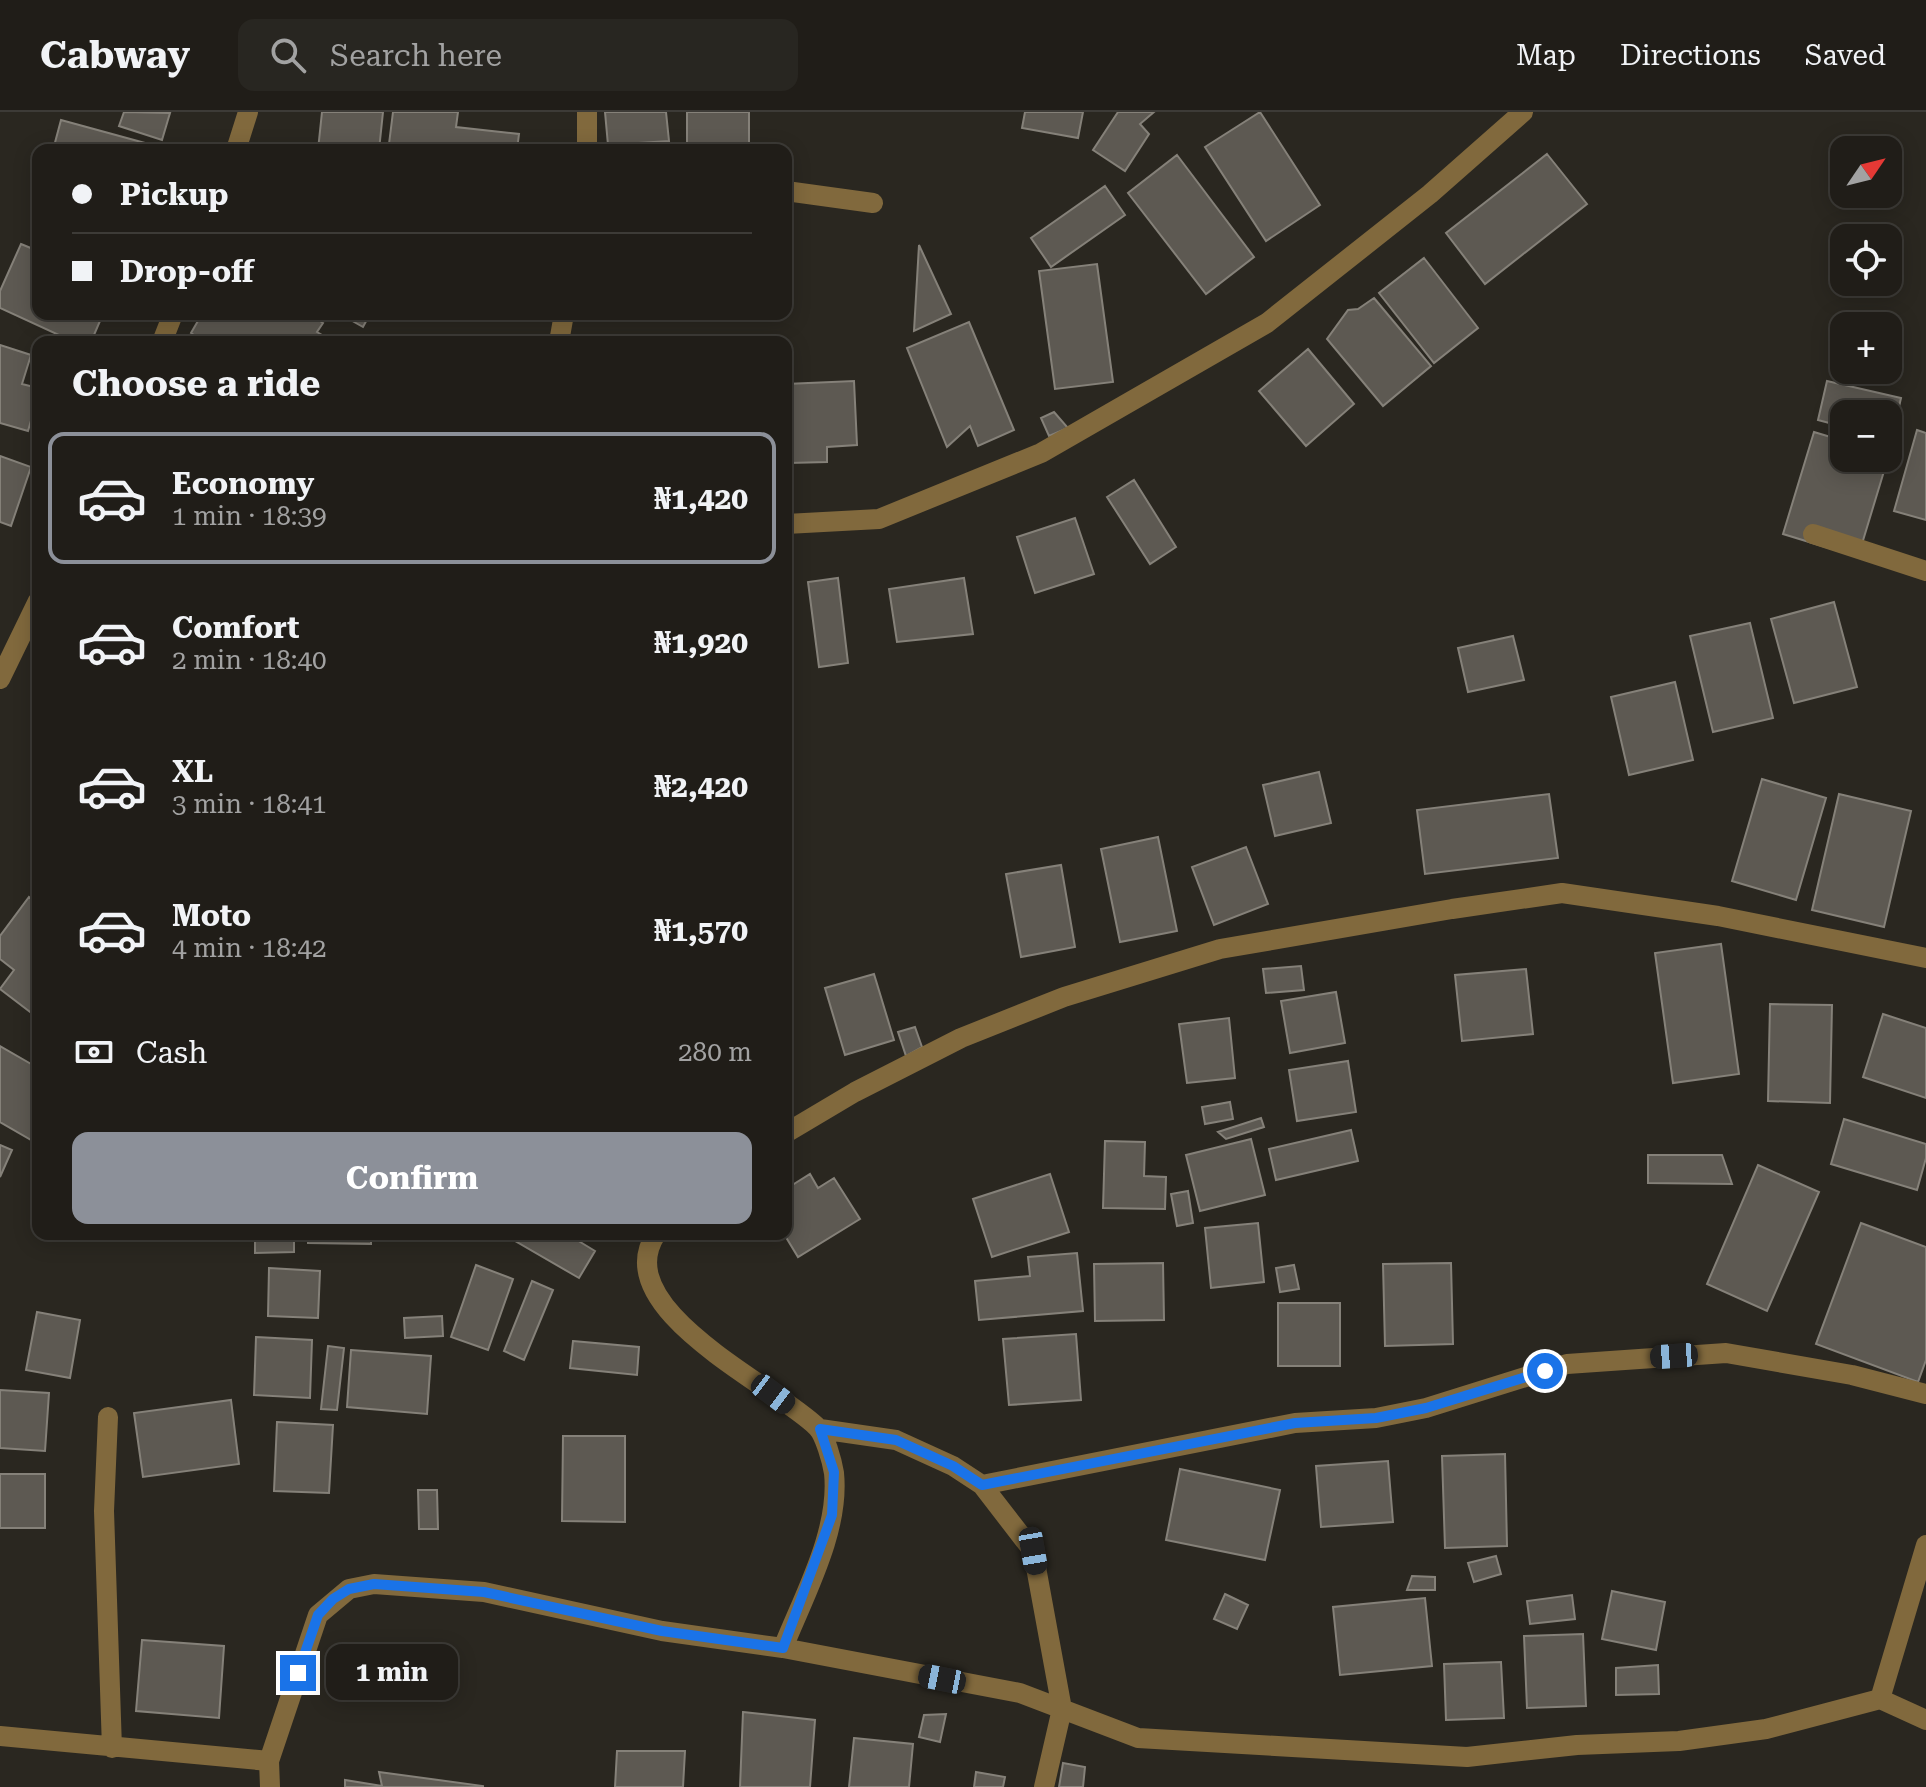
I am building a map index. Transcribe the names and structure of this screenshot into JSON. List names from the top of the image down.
{
  "north": "top right",
  "page": {
    "header": "Cabway",
    "search": "Search here",
    "nav": ["Map", "Directions", "Saved"],
    "map_buttons": ["+", "−"],
    "banner": ["Pickup", "Drop-off"],
    "heading": "Choose a ride",
    "list": [
      {
        "name": "Economy",
        "note": "1 min · 18:39",
        "value": "₦1,420"
      },
      {
        "name": "Comfort",
        "note": "2 min · 18:40",
        "value": "₦1,920"
      },
      {
        "name": "XL",
        "note": "3 min · 18:41",
        "value": "₦2,420"
      },
      {
        "name": "Moto",
        "note": "4 min · 18:42",
        "value": "₦1,570"
      }
    ],
    "pay": ["Cash", "280 m"],
    "buttons": "Confirm",
    "bubble": "1 min"
  }
}
